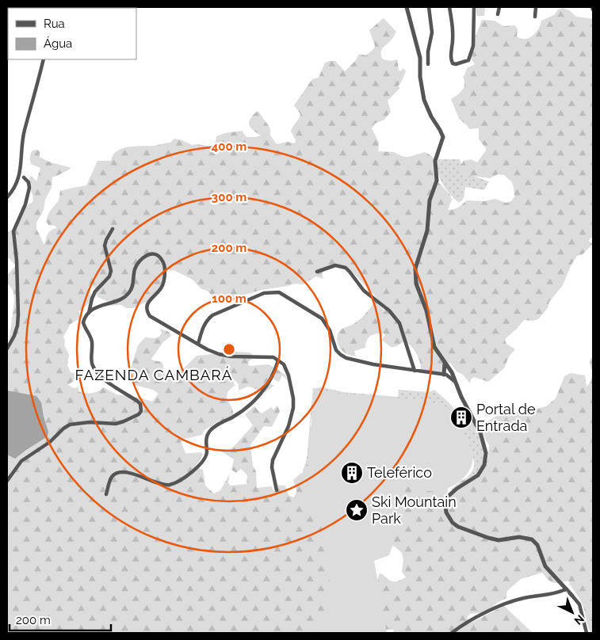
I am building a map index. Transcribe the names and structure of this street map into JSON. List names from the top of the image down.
{
  "districts": ["FAZENDA CAMBARÁ"],
  "places": {
    "building": ["Portal de Entrada", "Teleférico"],
    "place": ["Ski Mountain Park"]
  },
  "legend": ["Rua", "Água"],
  "scale_bar": "200 m",
  "north": "bottom right",
  "rings": [
    "400 m",
    "300 m",
    "200 m",
    "100 m"
  ]
}
